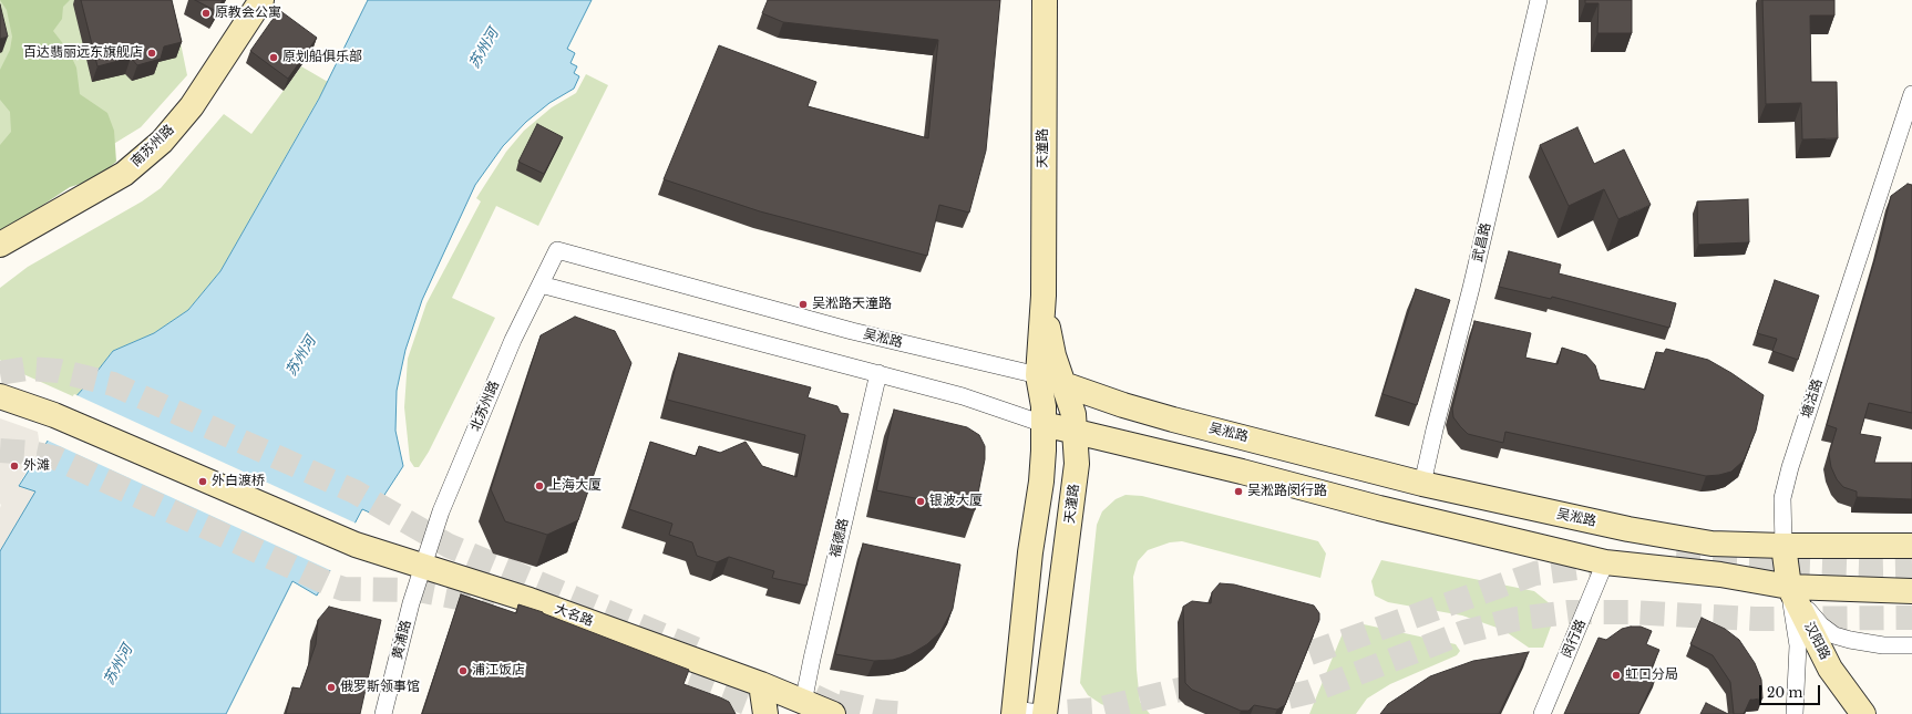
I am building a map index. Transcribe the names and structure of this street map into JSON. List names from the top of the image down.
{
  "streets": {
    "main road": [
      "南苏州路",
      "天潼路",
      "吴淞路",
      "塘沽路",
      "大名路",
      "汉阳路"
    ],
    "street": [
      "武昌路",
      "北苏州路",
      "福德路",
      "闵行路",
      "黄浦路"
    ]
  },
  "crossings": [
    ["天潼路", "吴淞路"],
    ["武昌路", "吴淞路"],
    ["吴淞路", "塘沽路"],
    ["吴淞路", "北苏州路"],
    ["塘沽路", "汉阳路"],
    ["北苏州路", "大名路"],
    ["北苏州路", "黄浦路"],
    ["福德路", "大名路"],
    ["大名路", "黄浦路"]
  ],
  "water": ["苏州河"],
  "places": [
    "原教会公寓",
    "百达翡丽远东旗舰店",
    "原划船俱乐部",
    "吴淞路天潼路",
    "外滩",
    "外白渡桥",
    "上海大厦",
    "吴淞路闵行路",
    "银波大厦",
    "浦江饭店",
    "虹口分局",
    "俄罗斯领事馆"
  ],
  "scale_bar": "20 m"
}
